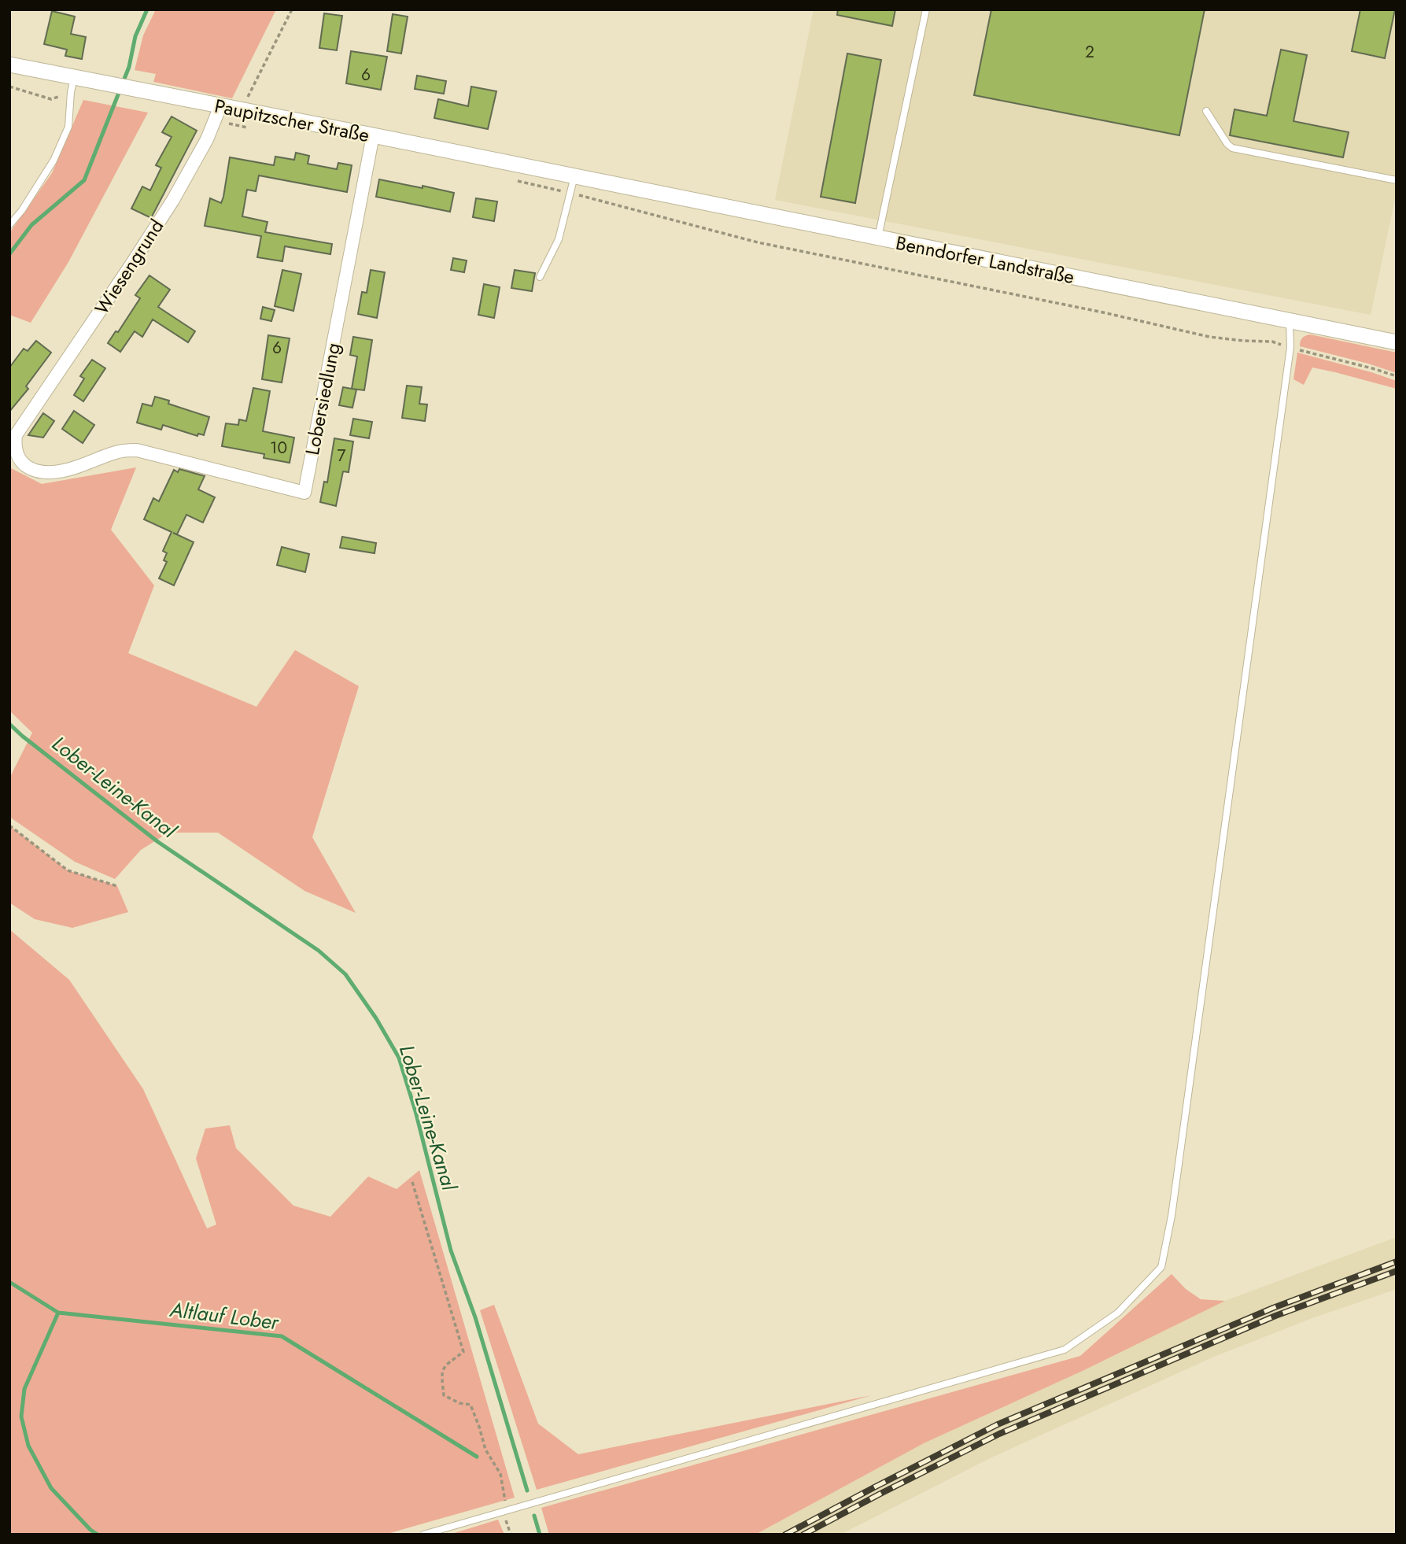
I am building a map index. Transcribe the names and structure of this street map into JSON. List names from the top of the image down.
{
  "streets": {
    "street": [
      "Paupitzscher Straße",
      "Benndorfer Landstraße",
      "Wiesengrund",
      "Lobersiedlung"
    ]
  },
  "crossings": [
    ["Paupitzscher Straße", "Benndorfer Landstraße"],
    ["Paupitzscher Straße", "Wiesengrund"],
    ["Paupitzscher Straße", "Lobersiedlung"],
    ["Wiesengrund", "Lobersiedlung"]
  ],
  "water": ["Lober-Leine-Kanal", "Altlauf Lober"],
  "house_numbers": [
    "2",
    "6",
    "6",
    "10",
    "7"
  ]
}
